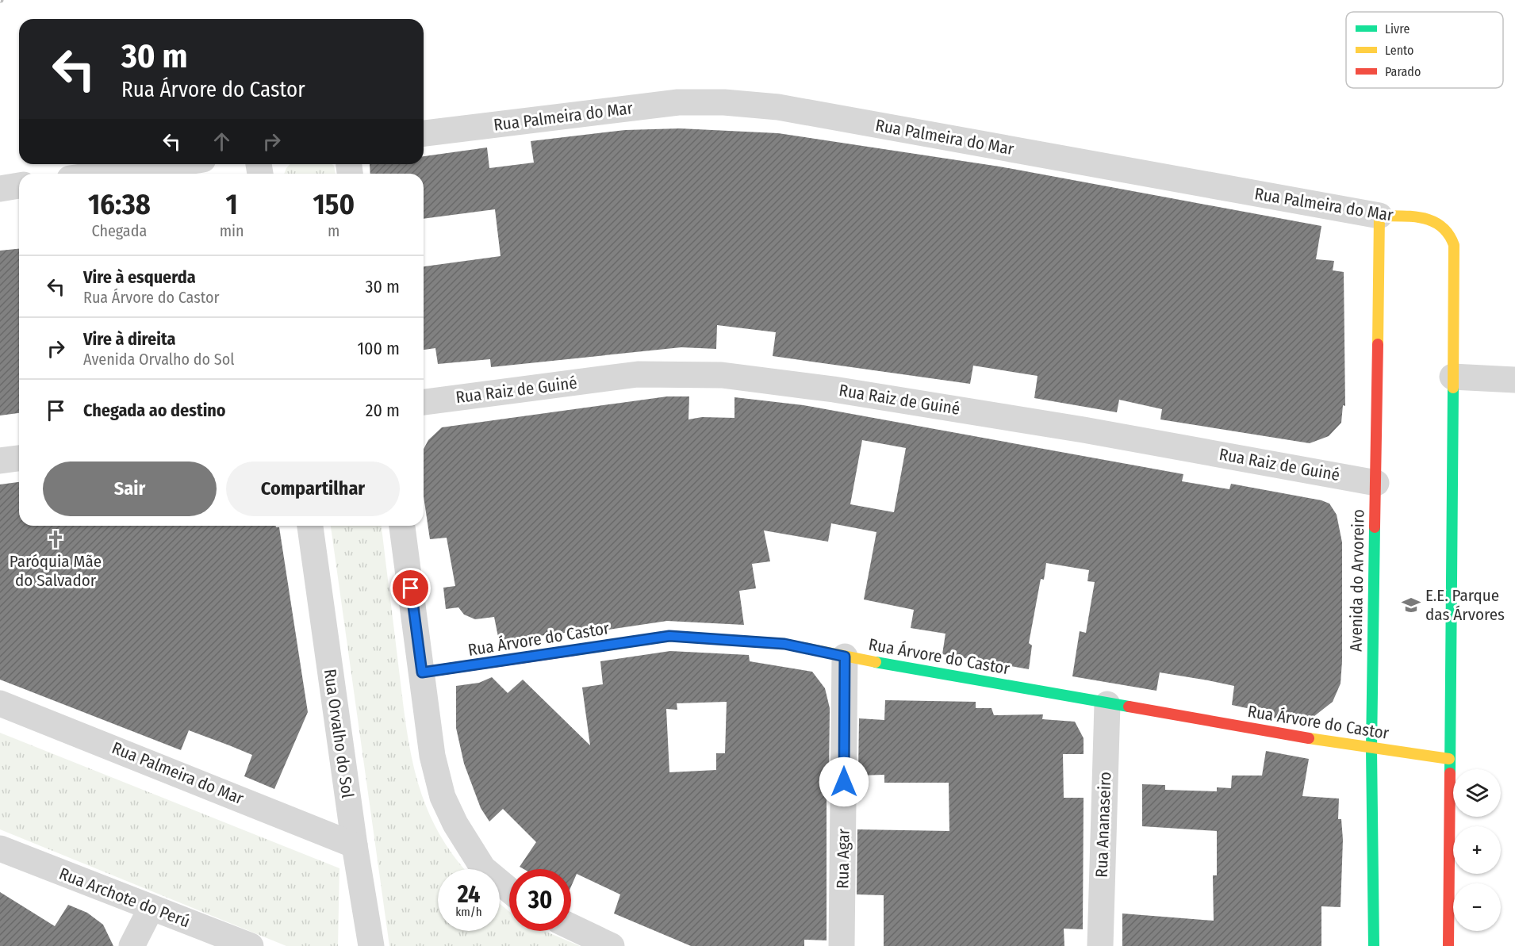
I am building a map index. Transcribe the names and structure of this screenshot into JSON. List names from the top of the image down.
{
  "streets": {
    "street": [
      "Rua Palmeira do Mar",
      "Rua Raiz de Guiné",
      "Avenida do Arvoreiro",
      "Rua Árvore do Castor",
      "Rua Orvalho do Sol",
      "Rua Ananaseiro",
      "Rua Agar",
      "Rua Archote do Perú"
    ]
  },
  "crossings": [
    ["Rua Palmeira do Mar", "Avenida do Arvoreiro"],
    ["Rua Palmeira do Mar", "Rua Orvalho do Sol"],
    ["Rua Raiz de Guiné", "Avenida do Arvoreiro"],
    ["Avenida do Arvoreiro", "Rua Árvore do Castor"],
    ["Rua Árvore do Castor", "Rua Ananaseiro"],
    ["Rua Árvore do Castor", "Rua Agar"]
  ],
  "places": {
    "church": ["Paróquia Mãe do Salvador"],
    "school or university": ["E.E. Parque das Árvores"]
  },
  "legend": ["Livre", "Lento", "Parado"],
  "page": {
    "turn": ["30 m", "Rua Árvore do Castor"],
    "eta": [
      "16:38",
      "Chegada",
      "1",
      "min",
      "150",
      "m"
    ],
    "list": [
      {
        "name": "Vire à esquerda",
        "note": "Rua Árvore do Castor",
        "value": "30 m"
      },
      {
        "name": "Vire à direita",
        "note": "Avenida Orvalho do Sol",
        "value": "100 m"
      },
      {
        "name": "Chegada ao destino",
        "value": "20 m"
      }
    ],
    "buttons": ["Sair", "Compartilhar"],
    "map_buttons": ["+", "−"],
    "speed": "24 km/h",
    "limit": "30"
  }
}
